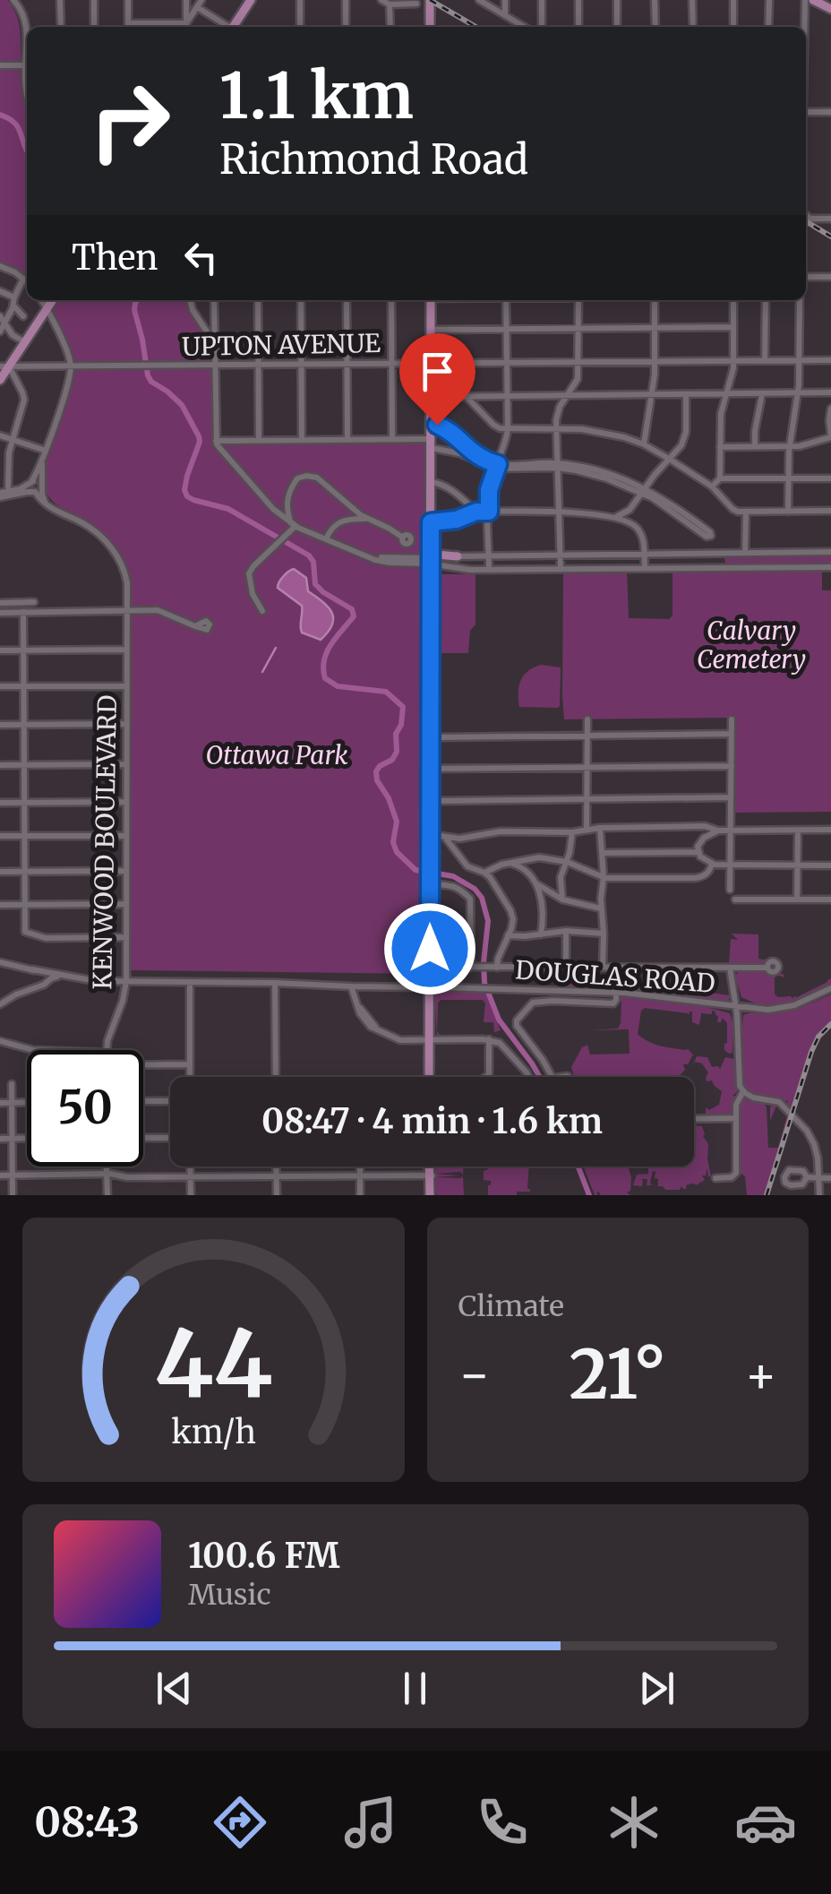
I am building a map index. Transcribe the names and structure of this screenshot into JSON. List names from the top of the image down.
{
  "streets": {
    "street": ["UPTON AVENUE", "KENWOOD BOULEVARD", "DOUGLAS ROAD"]
  },
  "crossings": [
    ["KENWOOD BOULEVARD", "DOUGLAS ROAD"]
  ],
  "parks": ["Calvary Cemetery", "Ottawa Park"],
  "page": {
    "turn": ["1.1 km", "Richmond Road"],
    "then": "Then",
    "limit": "50",
    "trip": "08:47 · 4 min · 1.6 km",
    "tile": "Climate",
    "heat": ["−", "21°", "+"],
    "song": ["100.6 FM", "Music"],
    "tabs": "08:43",
    "gauge": ["44", "km/h"]
  }
}
